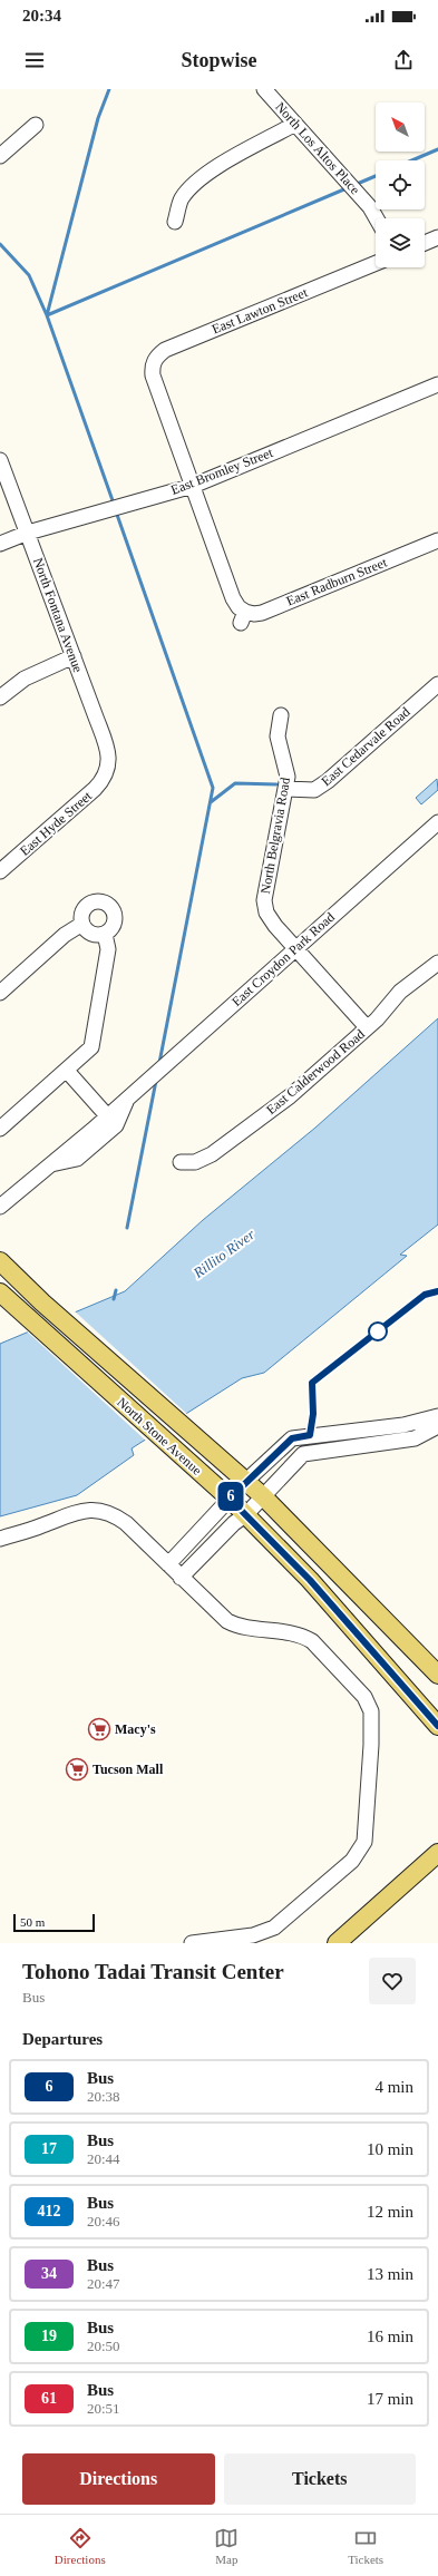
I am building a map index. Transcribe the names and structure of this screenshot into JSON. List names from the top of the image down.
{
  "streets": {
    "main road": ["North Stone Avenue"],
    "street": [
      "North Los Altos Place",
      "East Lawton Street",
      "East Bromley Street",
      "East Radburn Street",
      "North Fontana Avenue",
      "East Cedarvale Road",
      "East Hyde Street",
      "North Belgravia Road",
      "East Croydon Park Road",
      "East Calderwood Road"
    ]
  },
  "crossings": [
    ["East Lawton Street", "East Bromley Street"],
    ["East Lawton Street", "East Radburn Street"],
    ["East Bromley Street", "East Radburn Street"],
    ["East Bromley Street", "North Fontana Avenue"],
    ["North Fontana Avenue", "East Hyde Street"],
    ["East Cedarvale Road", "North Belgravia Road"],
    ["North Belgravia Road", "East Croydon Park Road"],
    ["North Belgravia Road", "East Calderwood Road"]
  ],
  "water": ["Rillito River"],
  "places": {
    "supermarket": ["Macy's", "Tucson Mall"]
  },
  "lines": ["bus line 6"],
  "scale_bar": "50 m",
  "north": "top left",
  "page": {
    "status": "20:34",
    "header": "Stopwise",
    "on_map": "6",
    "scale": "50 m",
    "heading": [
      ["Tohono Tadai Transit Center", "Bus"],
      "Departures"
    ],
    "list": [
      {
        "mark": "6",
        "name": "Bus",
        "note": "20:38",
        "value": "4 min"
      },
      {
        "mark": "17",
        "name": "Bus",
        "note": "20:44",
        "value": "10 min"
      },
      {
        "mark": "412",
        "name": "Bus",
        "note": "20:46",
        "value": "12 min"
      },
      {
        "mark": "34",
        "name": "Bus",
        "note": "20:47",
        "value": "13 min"
      },
      {
        "mark": "19",
        "name": "Bus",
        "note": "20:50",
        "value": "16 min"
      },
      {
        "mark": "61",
        "name": "Bus",
        "note": "20:51",
        "value": "17 min"
      }
    ],
    "buttons": ["Directions", "Tickets"],
    "tabs": ["Directions", "Map", "Tickets"]
  }
}
